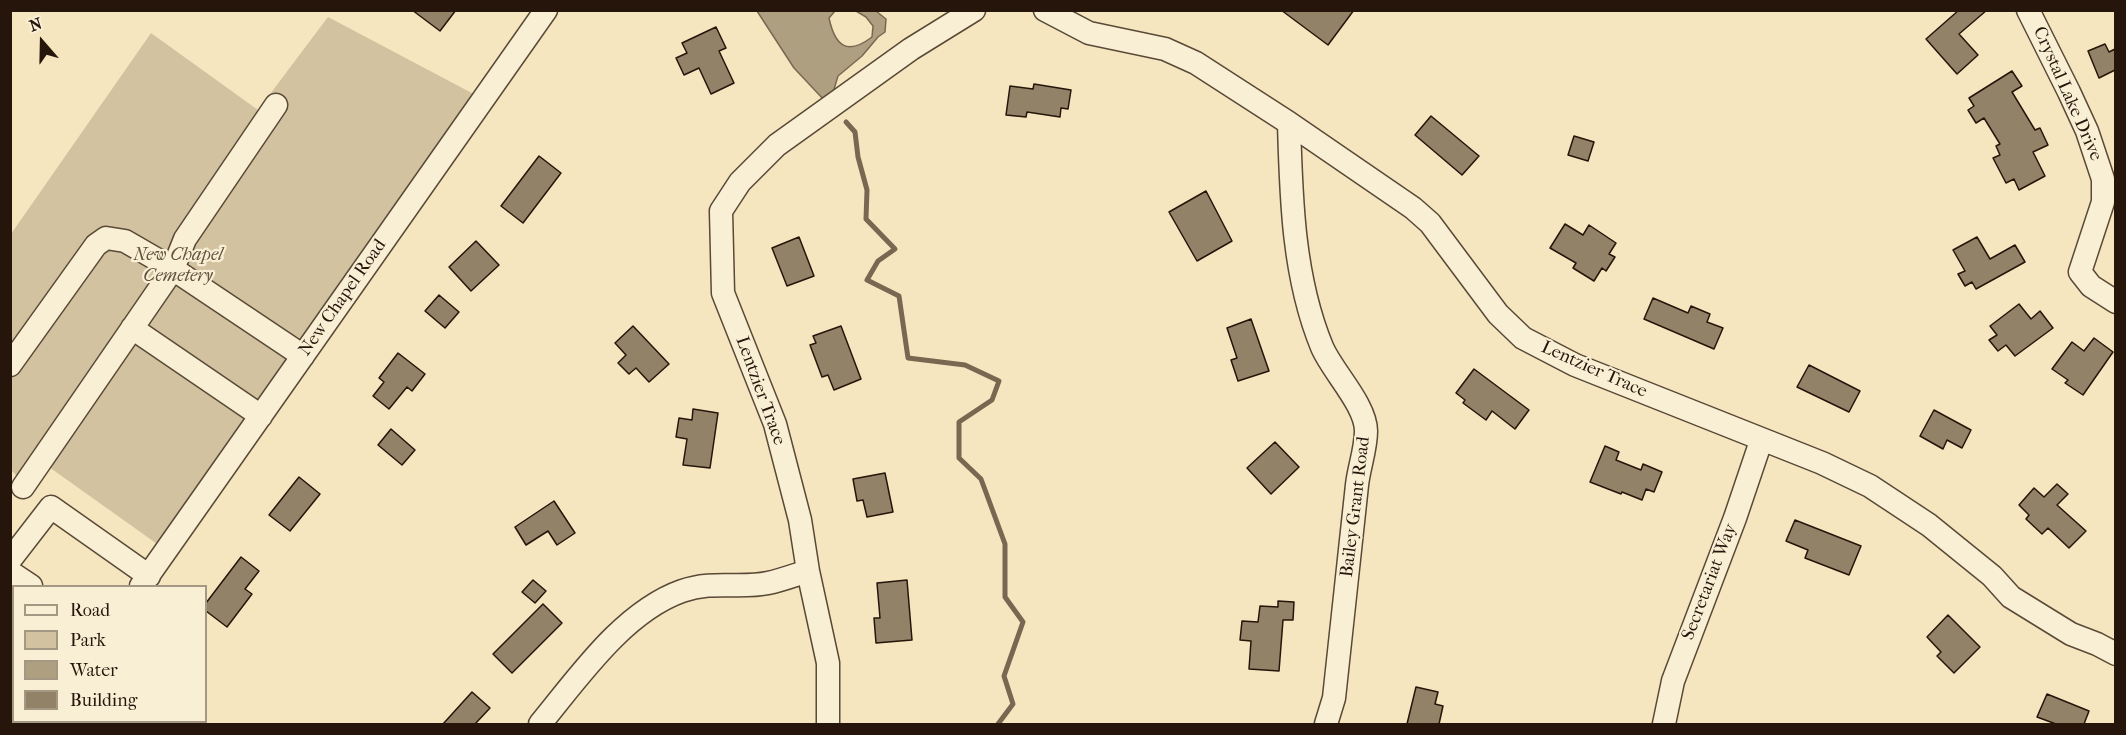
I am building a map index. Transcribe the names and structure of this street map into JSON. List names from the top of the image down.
{
  "streets": {
    "street": [
      "Crystal Lake Drive",
      "New Chapel Road",
      "Lentzier Trace",
      "Bailey Grant Road",
      "Secretariat Way"
    ]
  },
  "crossings": [
    ["Lentzier Trace", "Bailey Grant Road"],
    ["Lentzier Trace", "Secretariat Way"]
  ],
  "parks": ["New Chapel Cemetery"],
  "legend": [
    "Road",
    "Park",
    "Water",
    "Building"
  ],
  "north": "top"
}
